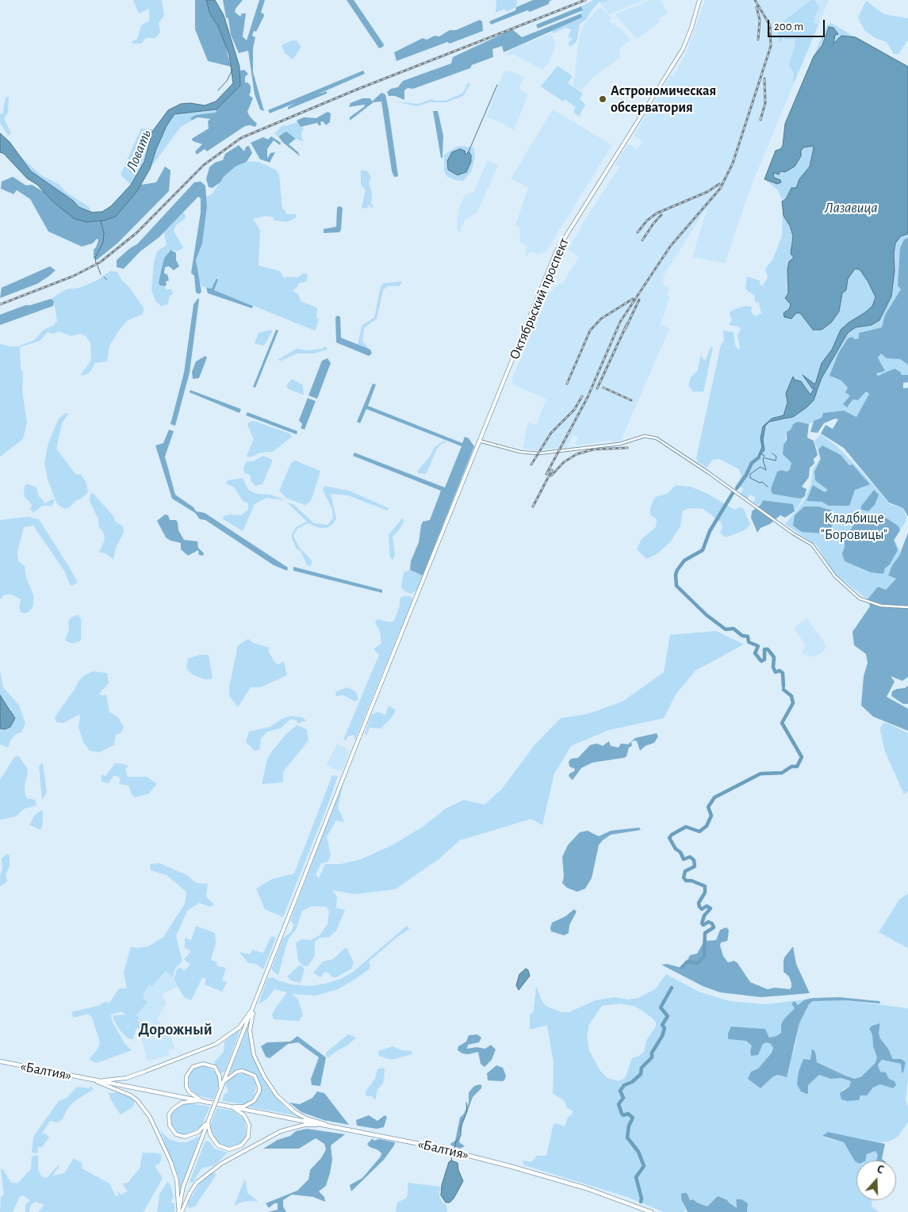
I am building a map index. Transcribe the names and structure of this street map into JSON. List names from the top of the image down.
{
  "streets": {
    "highway": ["«Балтия»"],
    "main road": ["Октябрьский проспект"]
  },
  "districts": ["Дорожный"],
  "water": ["Ловать", "Лазавица"],
  "parks": ["Кладбище \"Боровицы\""],
  "places": ["Aстрономическая обсерватория"],
  "scale_bar": "200 m",
  "north": "top"
}
